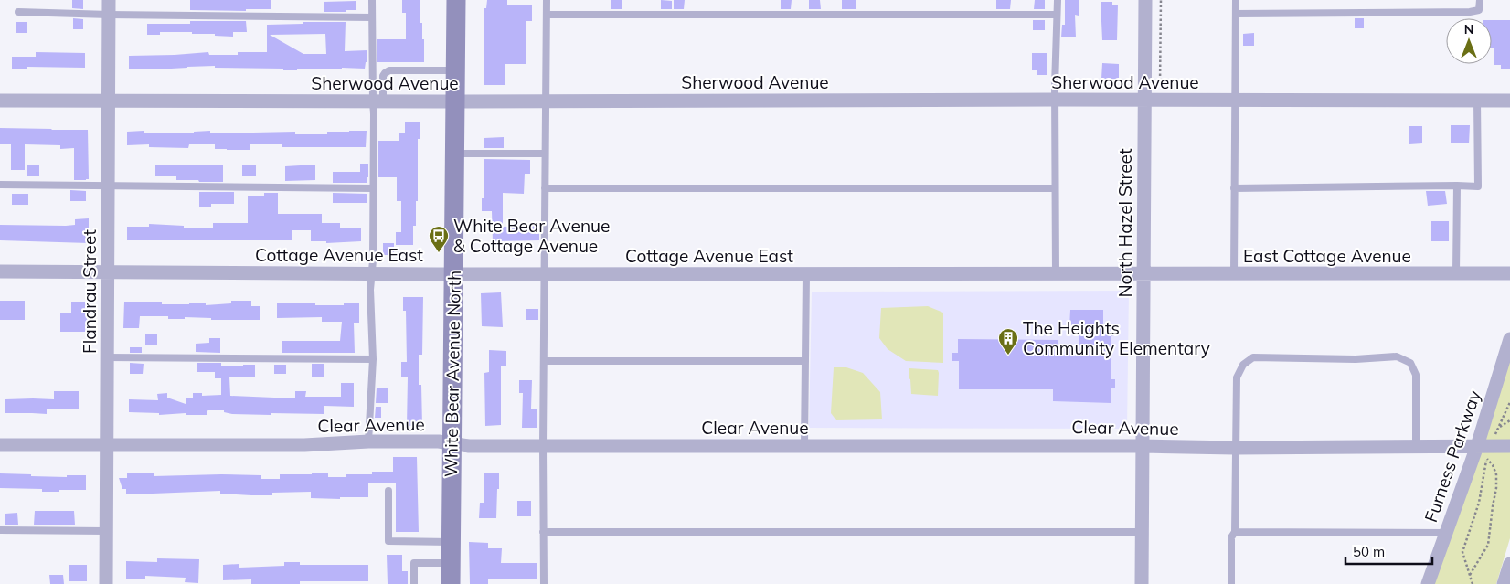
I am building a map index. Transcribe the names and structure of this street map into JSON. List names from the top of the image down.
{
  "streets": {
    "main road": ["White Bear Avenue North"],
    "street": [
      "Sherwood Avenue",
      "North Hazel Street",
      "Cottage Avenue East",
      "East Cottage Avenue",
      "Flandrau Street",
      "Clear Avenue",
      "Furness Parkway"
    ]
  },
  "crossings": [
    ["Sherwood Avenue", "North Hazel Street"],
    ["Sherwood Avenue", "Flandrau Street"],
    ["Sherwood Avenue", "White Bear Avenue North"],
    ["North Hazel Street", "Cottage Avenue East"],
    ["North Hazel Street", "East Cottage Avenue"],
    ["North Hazel Street", "Clear Avenue"],
    ["Cottage Avenue East", "East Cottage Avenue"],
    ["Cottage Avenue East", "Flandrau Street"],
    ["Cottage Avenue East", "White Bear Avenue North"],
    ["Flandrau Street", "Clear Avenue"],
    ["White Bear Avenue North", "Clear Avenue"],
    ["Clear Avenue", "Furness Parkway"]
  ],
  "places": {
    "bus stop": ["White Bear Avenue & Cottage Avenue"],
    "building": ["The Heights Community Elementary"]
  },
  "scale_bar": "50 m",
  "north": "top"
}
